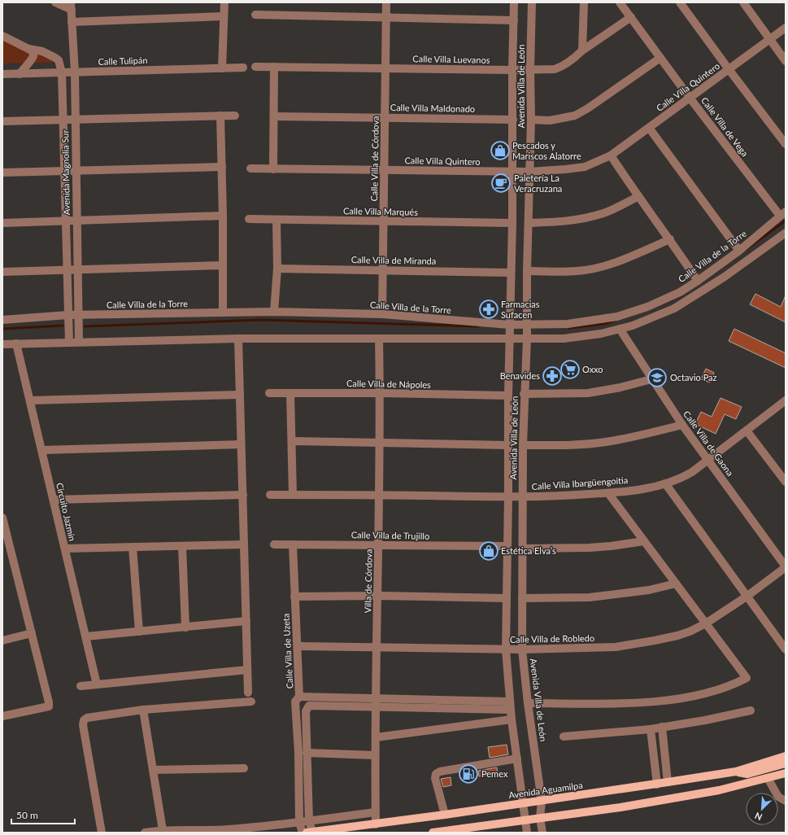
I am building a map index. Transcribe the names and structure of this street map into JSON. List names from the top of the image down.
{
  "streets": {
    "main road": ["Avenida Aguamilpa"],
    "street": [
      "Calle Villa Luevanos",
      "Calle Tulipán",
      "Avenida Villa de León",
      "Calle Villa Quintero",
      "Calle Villa Maldonado",
      "Calle Villa de Vega",
      "Calle Villa de Córdova",
      "Avenida Magnolia Sur",
      "Calle Villa Marqués",
      "Calle Villa de la Torre",
      "Calle Villa de Miranda",
      "Calle Villa de Nápoles",
      "Calle Villa de Gaona",
      "Calle Villa Ibargüengoitia",
      "Circuito Jazmín",
      "Calle Villa de Trujillo",
      "Villa de Córdova",
      "Calle Villa de Robledo",
      "Calle Villa de Uzeta"
    ]
  },
  "crossings": [
    ["Calle Villa Luevanos", "Avenida Villa de León"],
    ["Calle Villa Luevanos", "Calle Villa de Vega"],
    ["Calle Villa Luevanos", "Calle Villa de Córdova"],
    ["Calle Tulipán", "Avenida Magnolia Sur"],
    ["Avenida Villa de León", "Calle Villa Quintero"],
    ["Avenida Villa de León", "Calle Villa Maldonado"],
    ["Avenida Villa de León", "Calle Villa Marqués"],
    ["Avenida Villa de León", "Calle Villa de la Torre"],
    ["Avenida Villa de León", "Calle Villa de Miranda"],
    ["Avenida Villa de León", "Calle Villa de Nápoles"],
    ["Avenida Villa de León", "Calle Villa Ibargüengoitia"],
    ["Avenida Villa de León", "Calle Villa de Trujillo"],
    ["Avenida Villa de León", "Calle Villa de Robledo"],
    ["Avenida Villa de León", "Avenida Aguamilpa"],
    ["Calle Villa Quintero", "Calle Villa de Vega"],
    ["Calle Villa Quintero", "Calle Villa de Córdova"],
    ["Calle Villa Maldonado", "Calle Villa de Córdova"],
    ["Calle Villa de Vega", "Calle Villa de la Torre"],
    ["Calle Villa de Córdova", "Calle Villa Marqués"],
    ["Calle Villa de Córdova", "Calle Villa de la Torre"],
    ["Calle Villa de Córdova", "Calle Villa de Miranda"],
    ["Avenida Magnolia Sur", "Calle Villa de la Torre"],
    ["Calle Villa de Nápoles", "Villa de Córdova"],
    ["Calle Villa de Gaona", "Calle Villa Ibargüengoitia"],
    ["Calle Villa de Gaona", "Calle Villa de Robledo"],
    ["Calle Villa Ibargüengoitia", "Villa de Córdova"],
    ["Calle Villa de Trujillo", "Villa de Córdova"],
    ["Calle Villa de Trujillo", "Calle Villa de Uzeta"],
    ["Villa de Córdova", "Calle Villa de Robledo"],
    ["Villa de Córdova", "Avenida Aguamilpa"],
    ["Calle Villa de Robledo", "Calle Villa de Uzeta"]
  ],
  "places": {
    "shop": ["Pescados y Mariscos Alatorre", "Estética Elva’s"],
    "cafe": ["Paletería La Veracruzana"],
    "pharmacy": ["Farmacias Sufacen", "Benavides"],
    "supermarket": ["Oxxo"],
    "school or university": ["Octavio Paz"],
    "fuel station": ["Pemex"]
  },
  "scale_bar": "50 m",
  "north": "bottom left"
}
